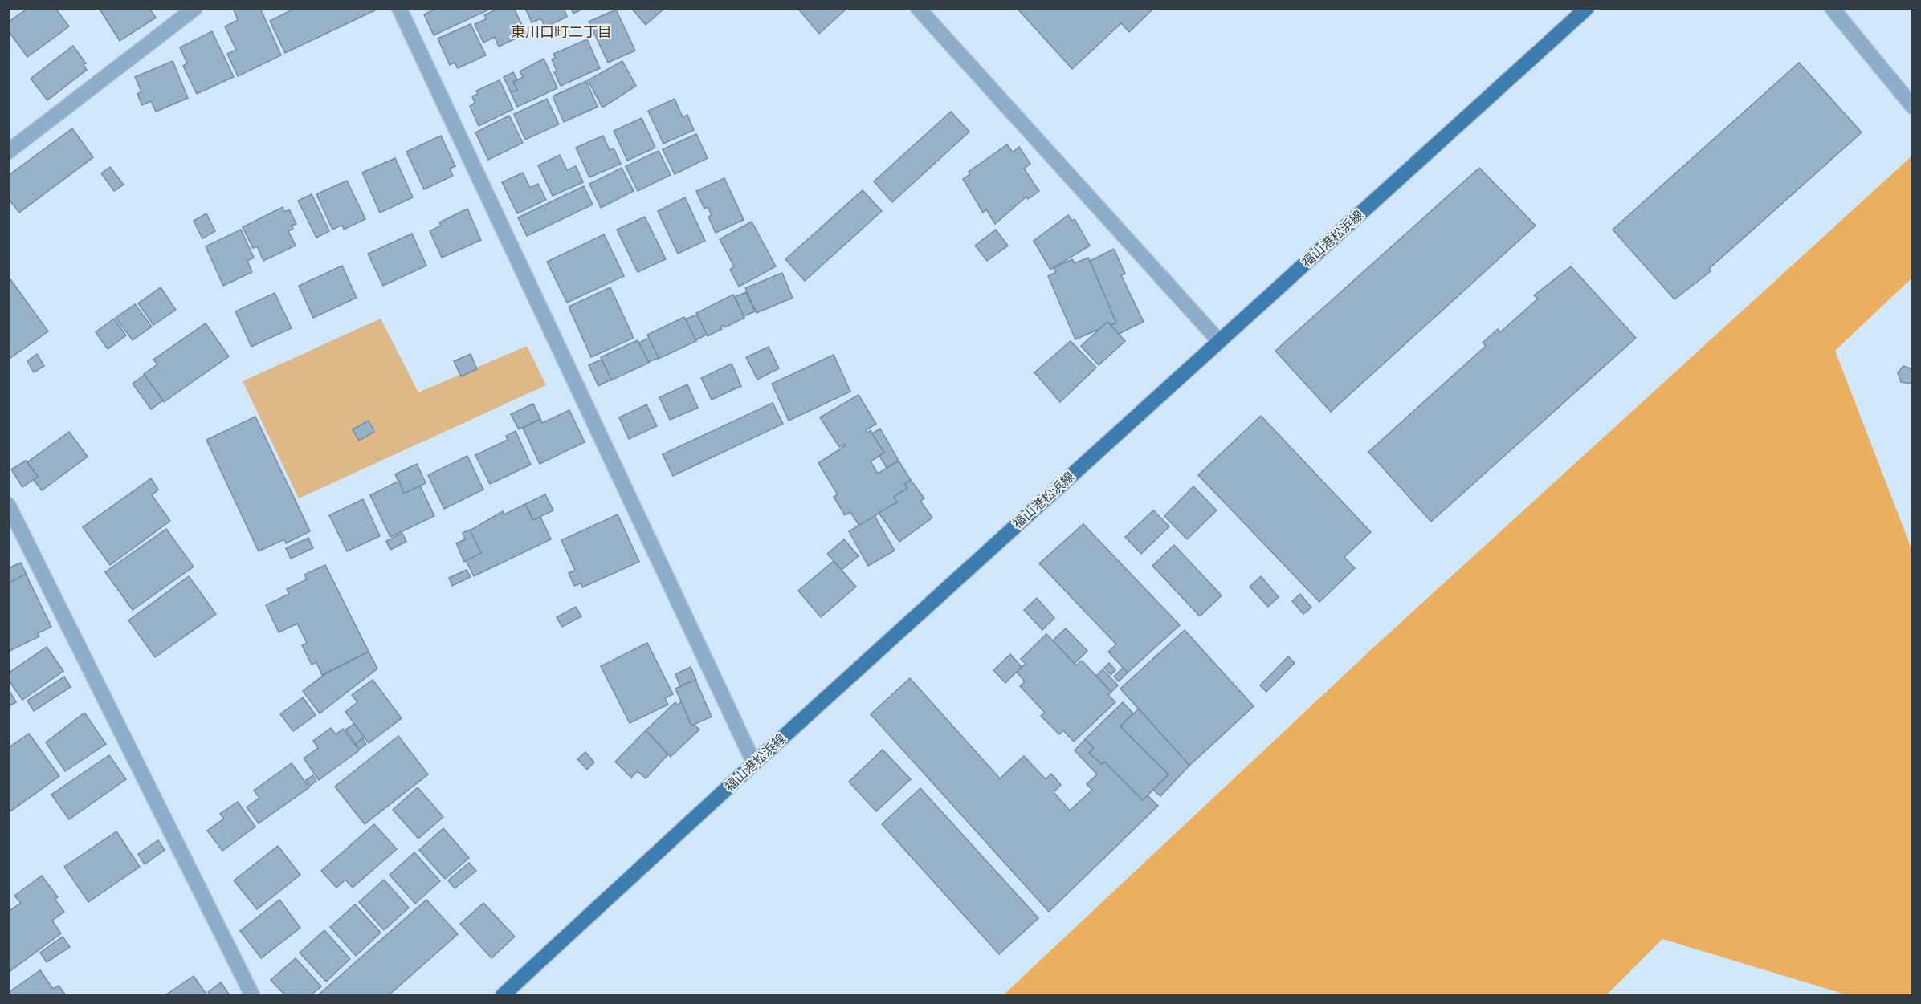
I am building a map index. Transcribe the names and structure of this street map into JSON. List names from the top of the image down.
{
  "streets": {
    "main road": ["福山港松浜線"]
  },
  "districts": ["東川口町二丁目"]
}
